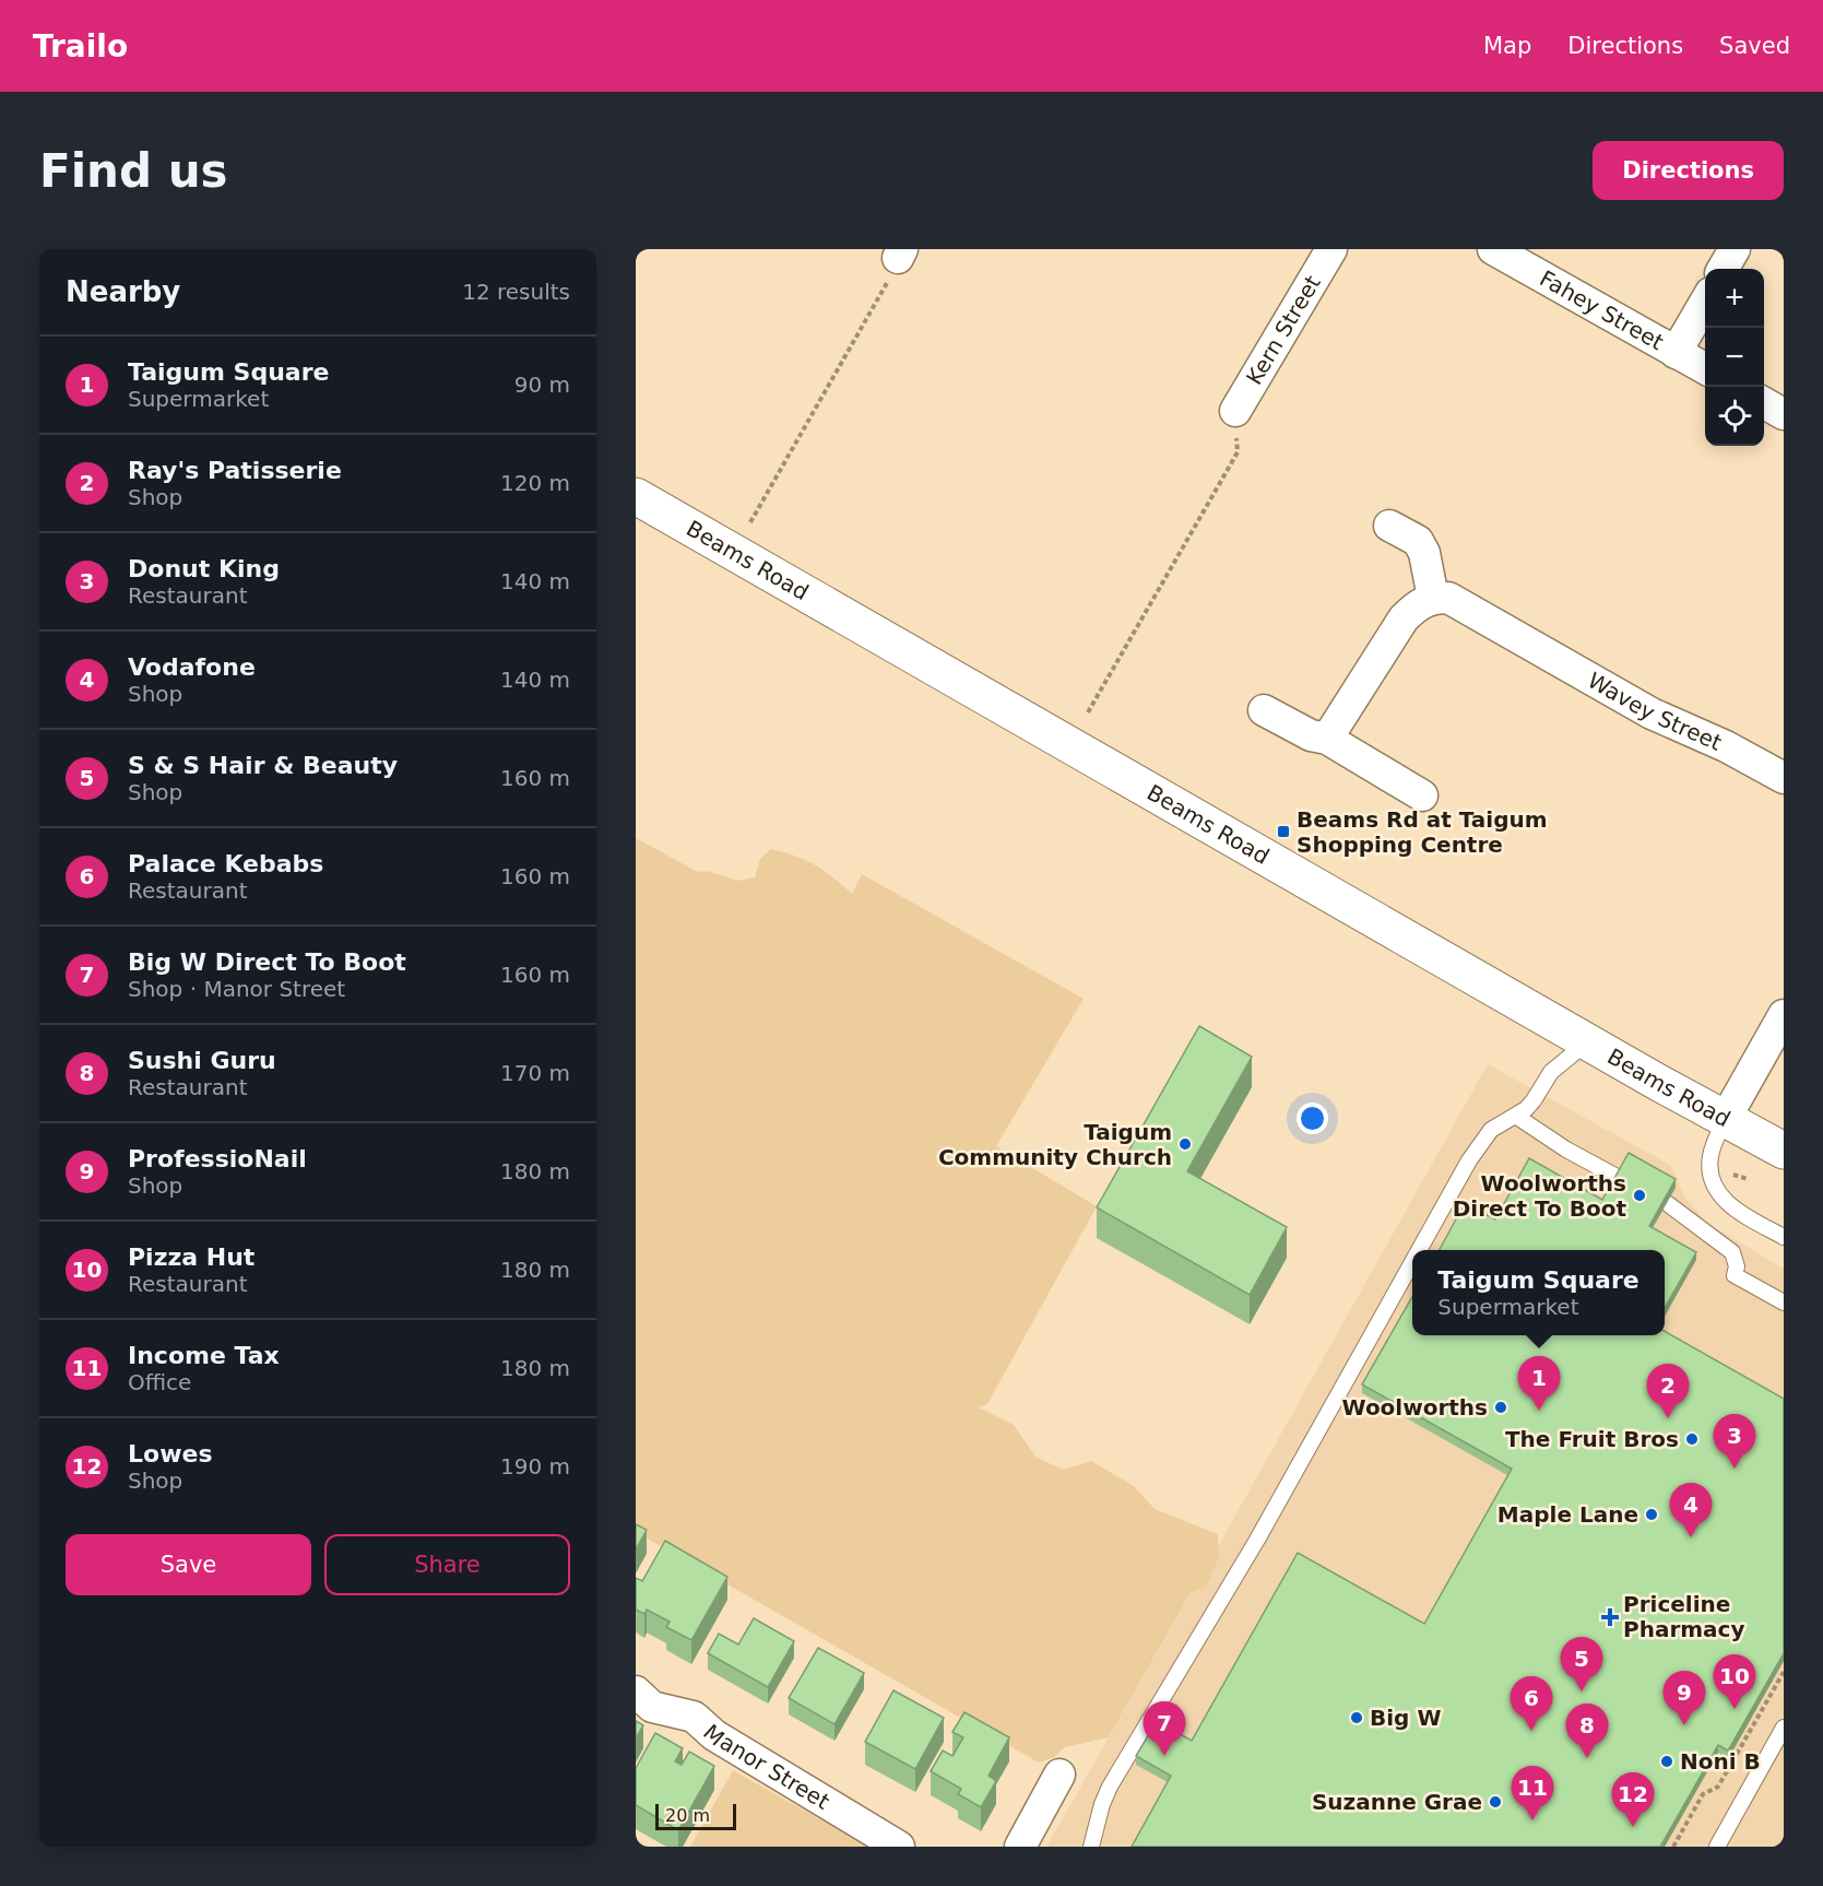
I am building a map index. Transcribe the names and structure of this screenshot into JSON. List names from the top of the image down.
{
  "streets": {
    "main road": ["Beams Road"],
    "street": [
      "Fahey Street",
      "Kern Street",
      "Wavey Street",
      "Manor Street"
    ]
  },
  "places": {
    "transit": ["Beams Rd at Taigum Shopping Centre"],
    "other": [
      "Taigum Community Church",
      "Woolworths Direct To Boot",
      "Woolworths",
      "The Fruit Bros",
      "Maple Lane",
      "Big W",
      "Noni B",
      "Suzanne Grae"
    ],
    "health": ["Priceline Pharmacy"]
  },
  "scale_bar": "20 m",
  "page": {
    "header": "Trailo",
    "nav": ["Map", "Directions", "Saved"],
    "buttons": [
      "Directions",
      ["Save", "Share"]
    ],
    "title": "Find us",
    "heading": ["Nearby", "12 results"],
    "map_buttons": ["+", "−"],
    "list": [
      {
        "mark": "1",
        "name": "Taigum Square",
        "note": "Supermarket",
        "value": "90 m"
      },
      {
        "mark": "2",
        "name": "Ray's Patisserie",
        "note": "Shop",
        "value": "120 m"
      },
      {
        "mark": "3",
        "name": "Donut King",
        "note": "Restaurant",
        "value": "140 m"
      },
      {
        "mark": "4",
        "name": "Vodafone",
        "note": "Shop",
        "value": "140 m"
      },
      {
        "mark": "5",
        "name": "S & S Hair & Beauty",
        "note": "Shop",
        "value": "160 m"
      },
      {
        "mark": "6",
        "name": "Palace Kebabs",
        "note": "Restaurant",
        "value": "160 m"
      },
      {
        "mark": "7",
        "name": "Big W Direct To Boot",
        "note": "Shop · Manor Street",
        "value": "160 m"
      },
      {
        "mark": "8",
        "name": "Sushi Guru",
        "note": "Restaurant",
        "value": "170 m"
      },
      {
        "mark": "9",
        "name": "ProfessioNail",
        "note": "Shop",
        "value": "180 m"
      },
      {
        "mark": "10",
        "name": "Pizza Hut",
        "note": "Restaurant",
        "value": "180 m"
      },
      {
        "mark": "11",
        "name": "Income Tax",
        "note": "Office",
        "value": "180 m"
      },
      {
        "mark": "12",
        "name": "Lowes",
        "note": "Shop",
        "value": "190 m"
      }
    ],
    "popup": ["Taigum Square", "Supermarket"],
    "pins": [
      "1",
      "2",
      "3",
      "4",
      "5",
      "10",
      "9",
      "6",
      "7",
      "8",
      "11",
      "12"
    ],
    "scale": "20 m"
  }
}
